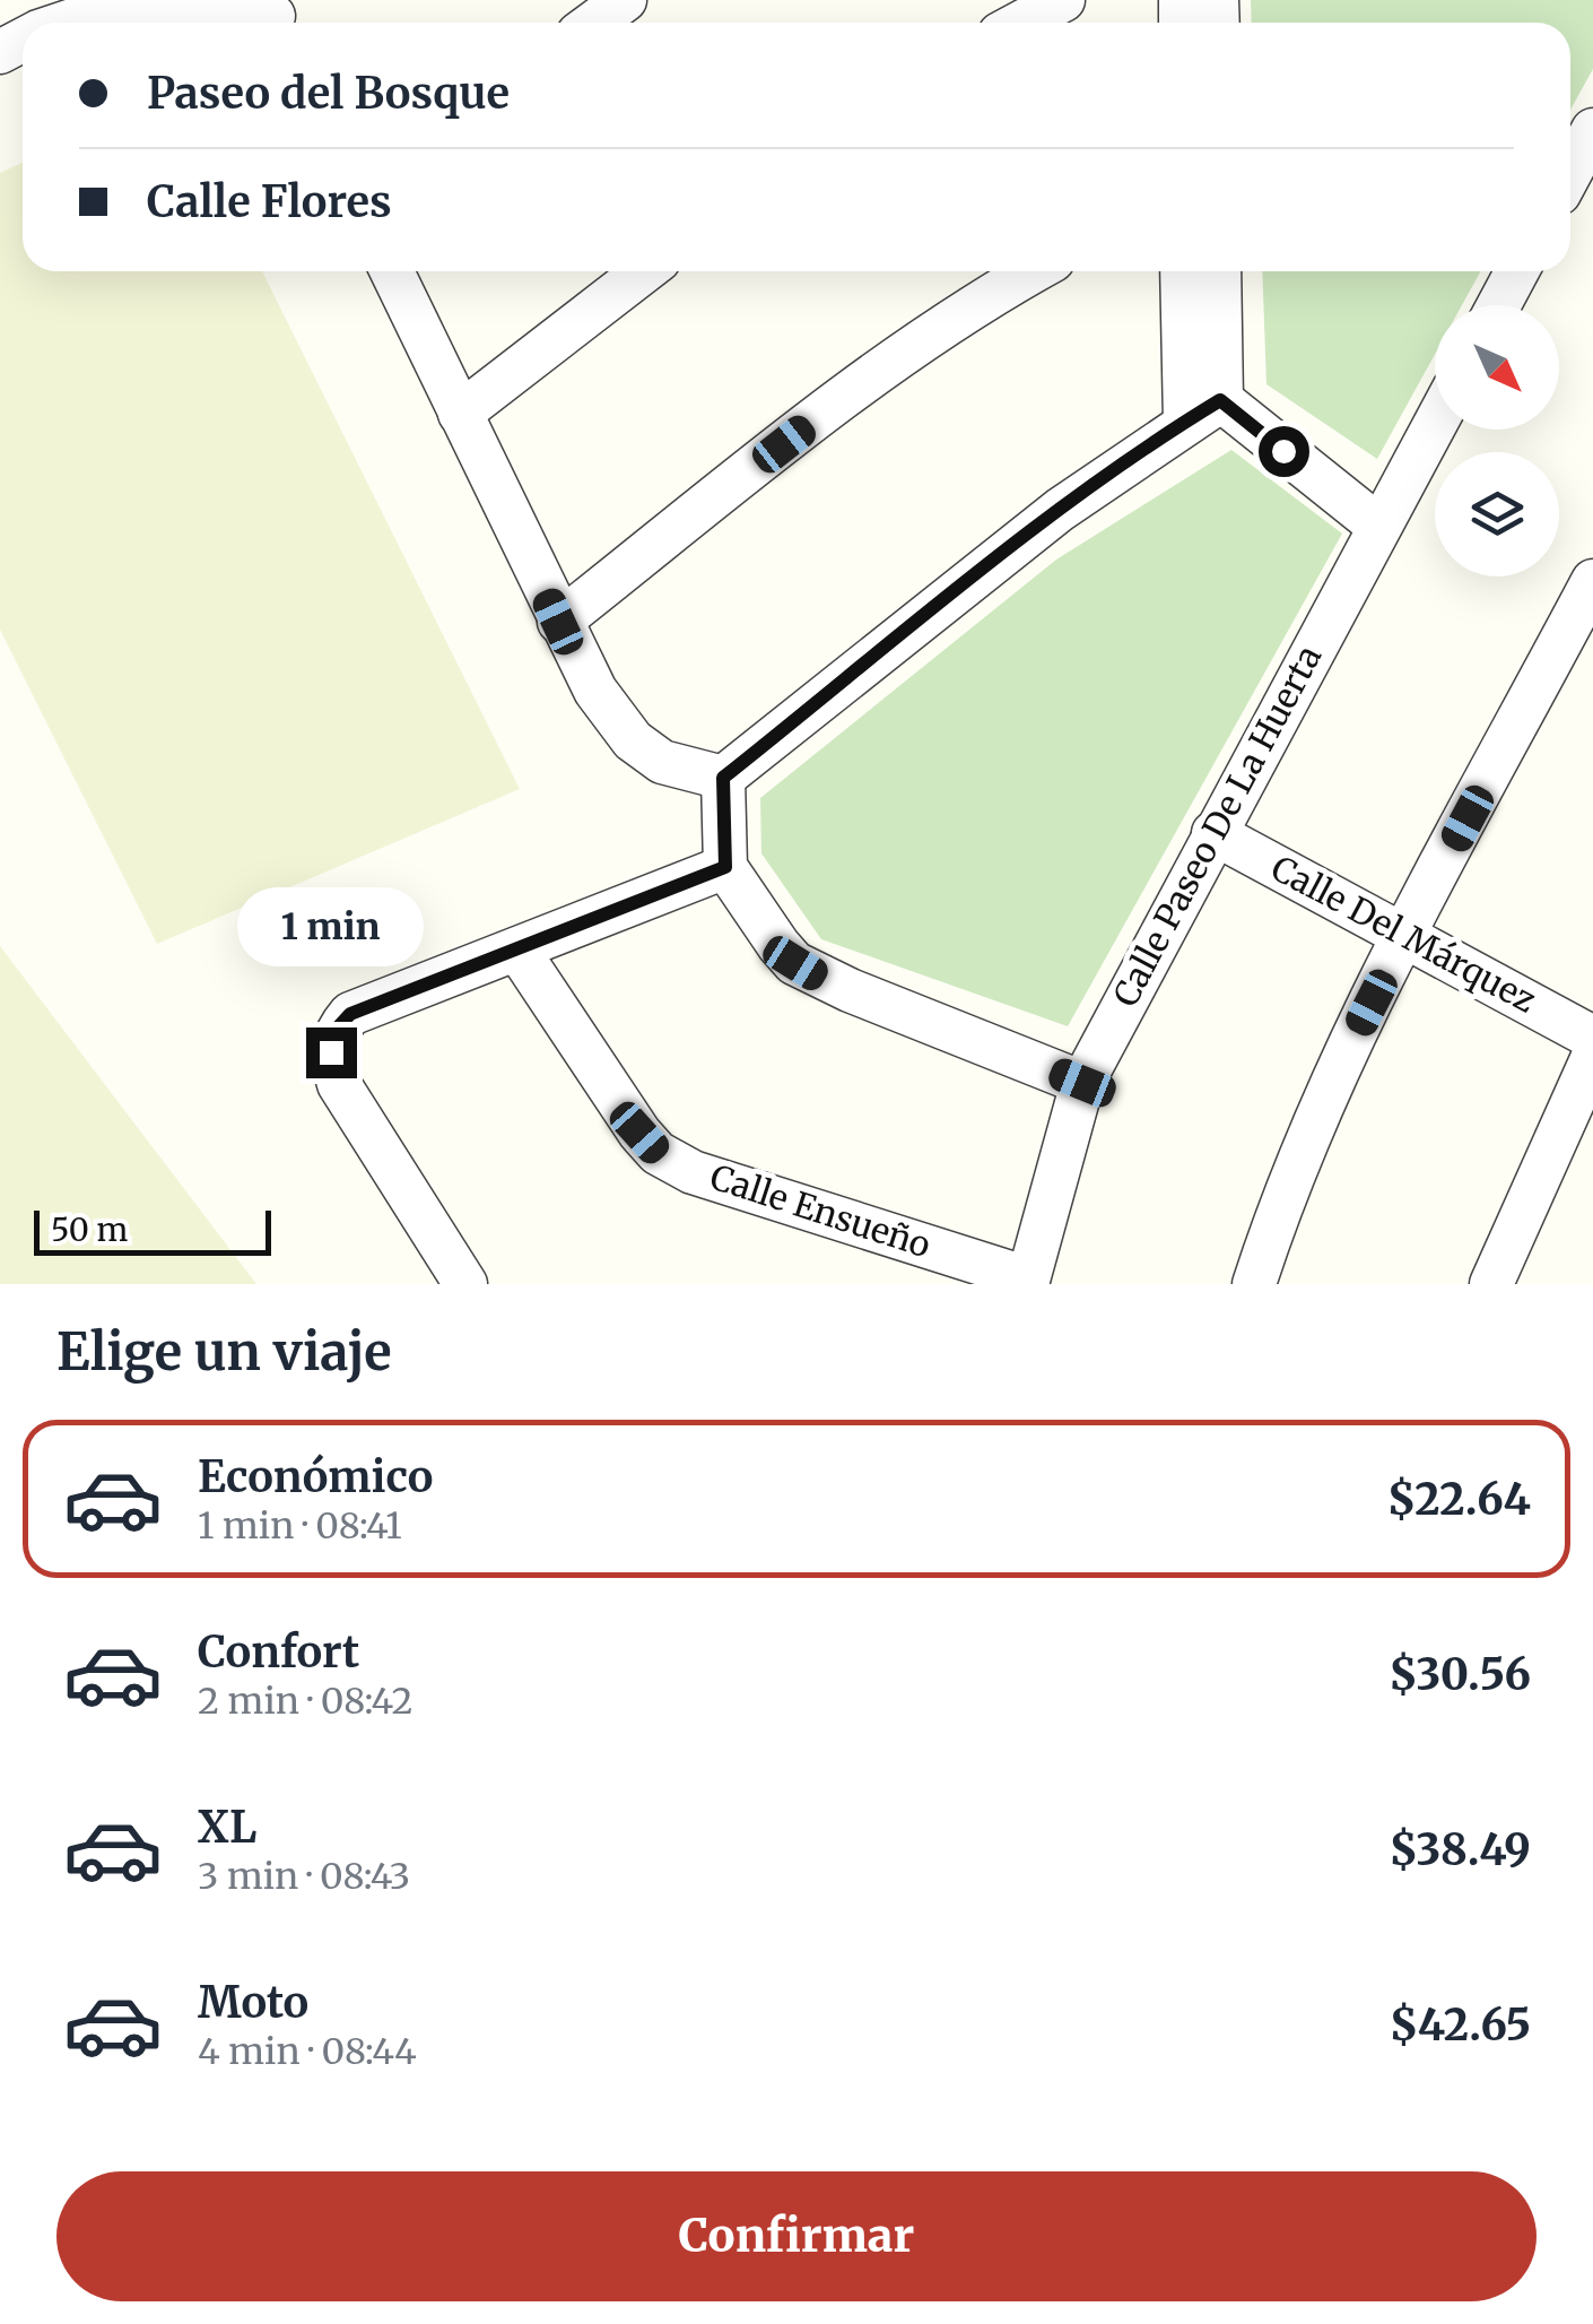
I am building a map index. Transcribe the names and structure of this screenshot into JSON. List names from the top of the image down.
{
  "streets": {
    "street": ["Calle Paseo De La Huerta", "Calle Del Márquez", "Calle Ensueño"]
  },
  "crossings": [
    ["Calle Paseo De La Huerta", "Calle Del Márquez"],
    ["Calle Paseo De La Huerta", "Calle Ensueño"]
  ],
  "scale_bar": "50 m",
  "north": "bottom right",
  "page": {
    "banner": ["Paseo del Bosque", "Calle Flores"],
    "bubble": "1 min",
    "scale": "50 m",
    "heading": "Elige un viaje",
    "list": [
      {
        "name": "Económico",
        "note": "1 min · 08:41",
        "value": "$22.64"
      },
      {
        "name": "Confort",
        "note": "2 min · 08:42",
        "value": "$30.56"
      },
      {
        "name": "XL",
        "note": "3 min · 08:43",
        "value": "$38.49"
      },
      {
        "name": "Moto",
        "note": "4 min · 08:44",
        "value": "$42.65"
      }
    ],
    "buttons": "Confirmar"
  }
}
